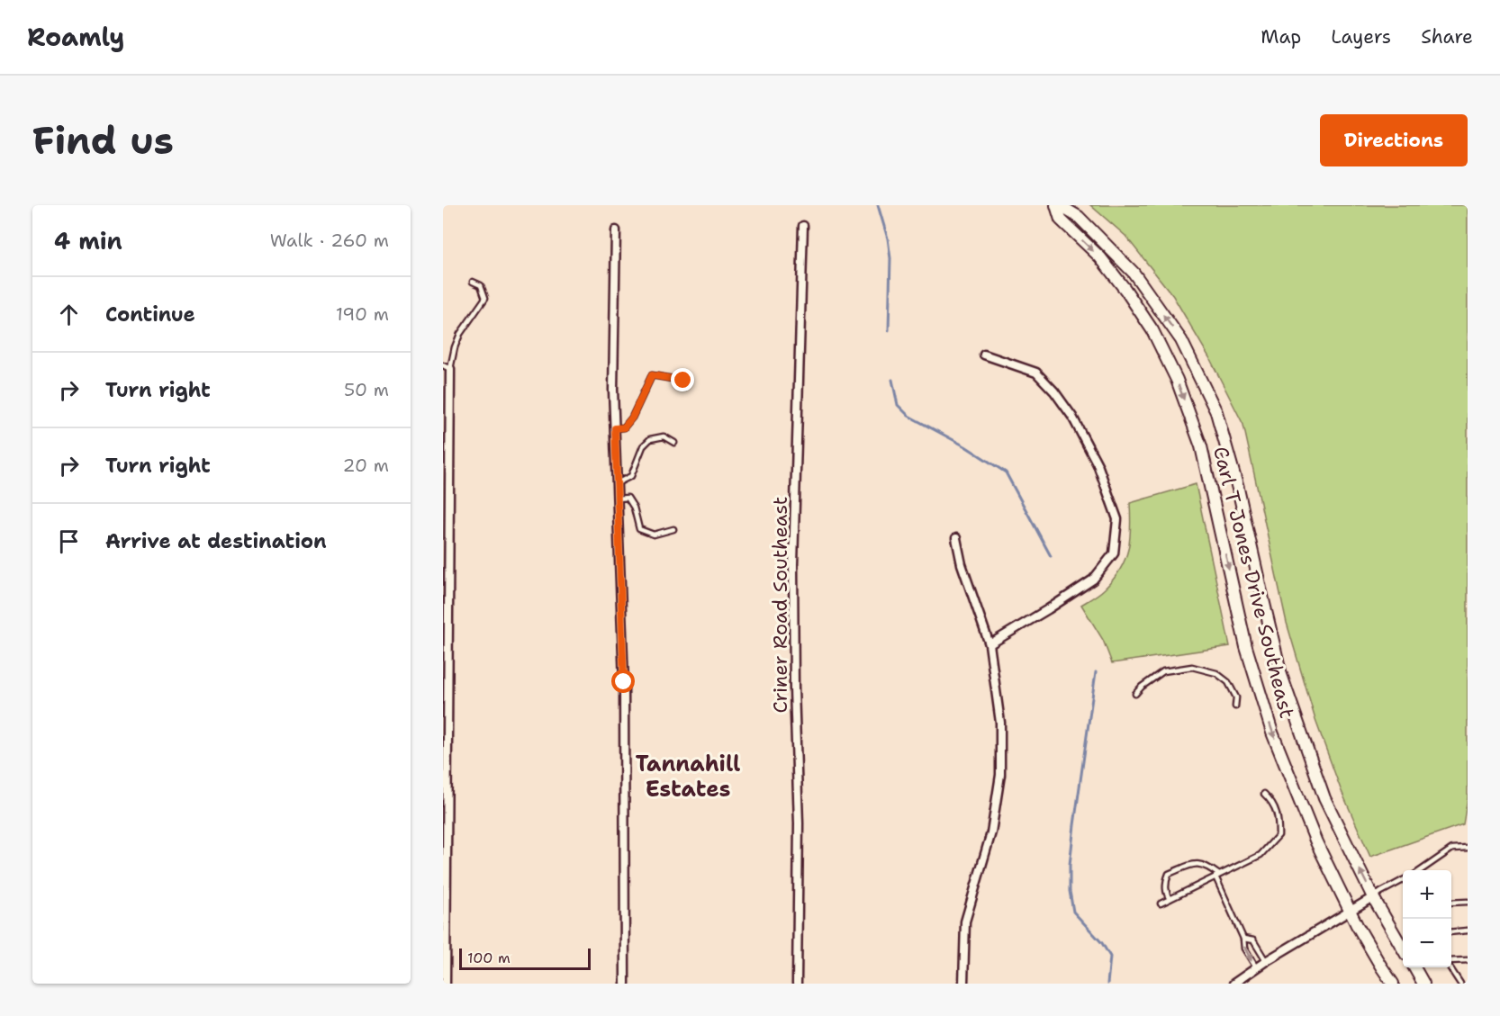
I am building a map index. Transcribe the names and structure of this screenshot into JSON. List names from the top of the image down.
{
  "streets": {
    "main road": ["Carl T Jones Drive Southeast"],
    "street": ["Criner Road Southeast"]
  },
  "districts": ["Tannahill Estates"],
  "scale_bar": "100 m",
  "page": {
    "header": "Roamly",
    "nav": ["Map", "Layers", "Share"],
    "buttons": "Directions",
    "title": "Find us",
    "heading": ["4 min", "Walk · 260 m"],
    "list": [
      ["Continue", "190 m"],
      ["Turn right", "50 m"],
      ["Turn right", "20 m"],
      "Arrive at destination"
    ],
    "map_buttons": ["+", "−"],
    "scale": "100 m"
  }
}
